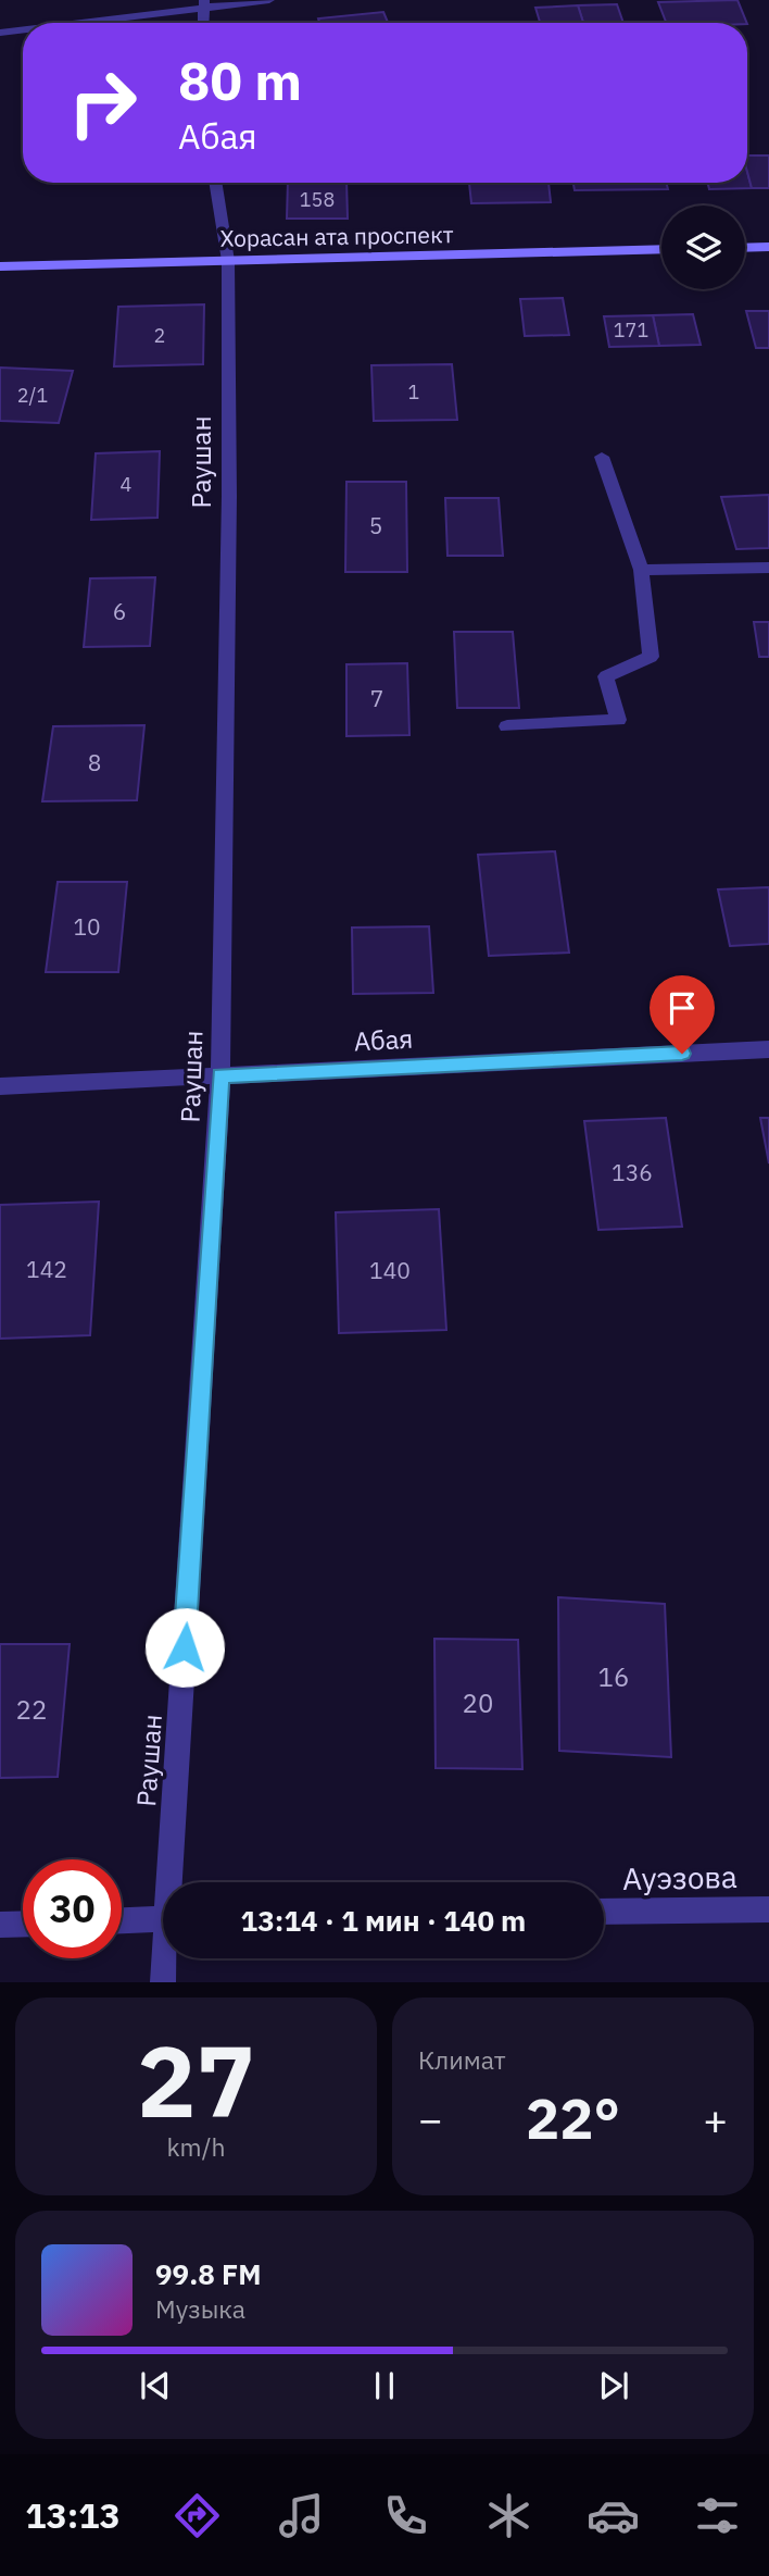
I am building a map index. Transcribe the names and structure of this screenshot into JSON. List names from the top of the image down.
{
  "streets": {
    "main road": ["Хорасан ата проспект"],
    "street": ["Раушан", "Абая", "Ауэзова"]
  },
  "crossings": [
    ["Хорасан ата проспект", "Раушан"],
    ["Раушан", "Абая"]
  ],
  "house_numbers": [
    "158",
    "171",
    "2",
    "1",
    "2/1",
    "4",
    "5",
    "6",
    "7",
    "8",
    "10",
    "136",
    "142",
    "140",
    "16",
    "20",
    "22"
  ],
  "page": {
    "turn": ["80 m", "Абая"],
    "limit": "30",
    "trip": "13:14 · 1 мин · 140 m",
    "tile": [
      ["27", "km/h"],
      "Климат"
    ],
    "heat": ["−", "22°", "+"],
    "song": ["99.8 FM", "Музыка"],
    "tabs": "13:13"
  }
}
